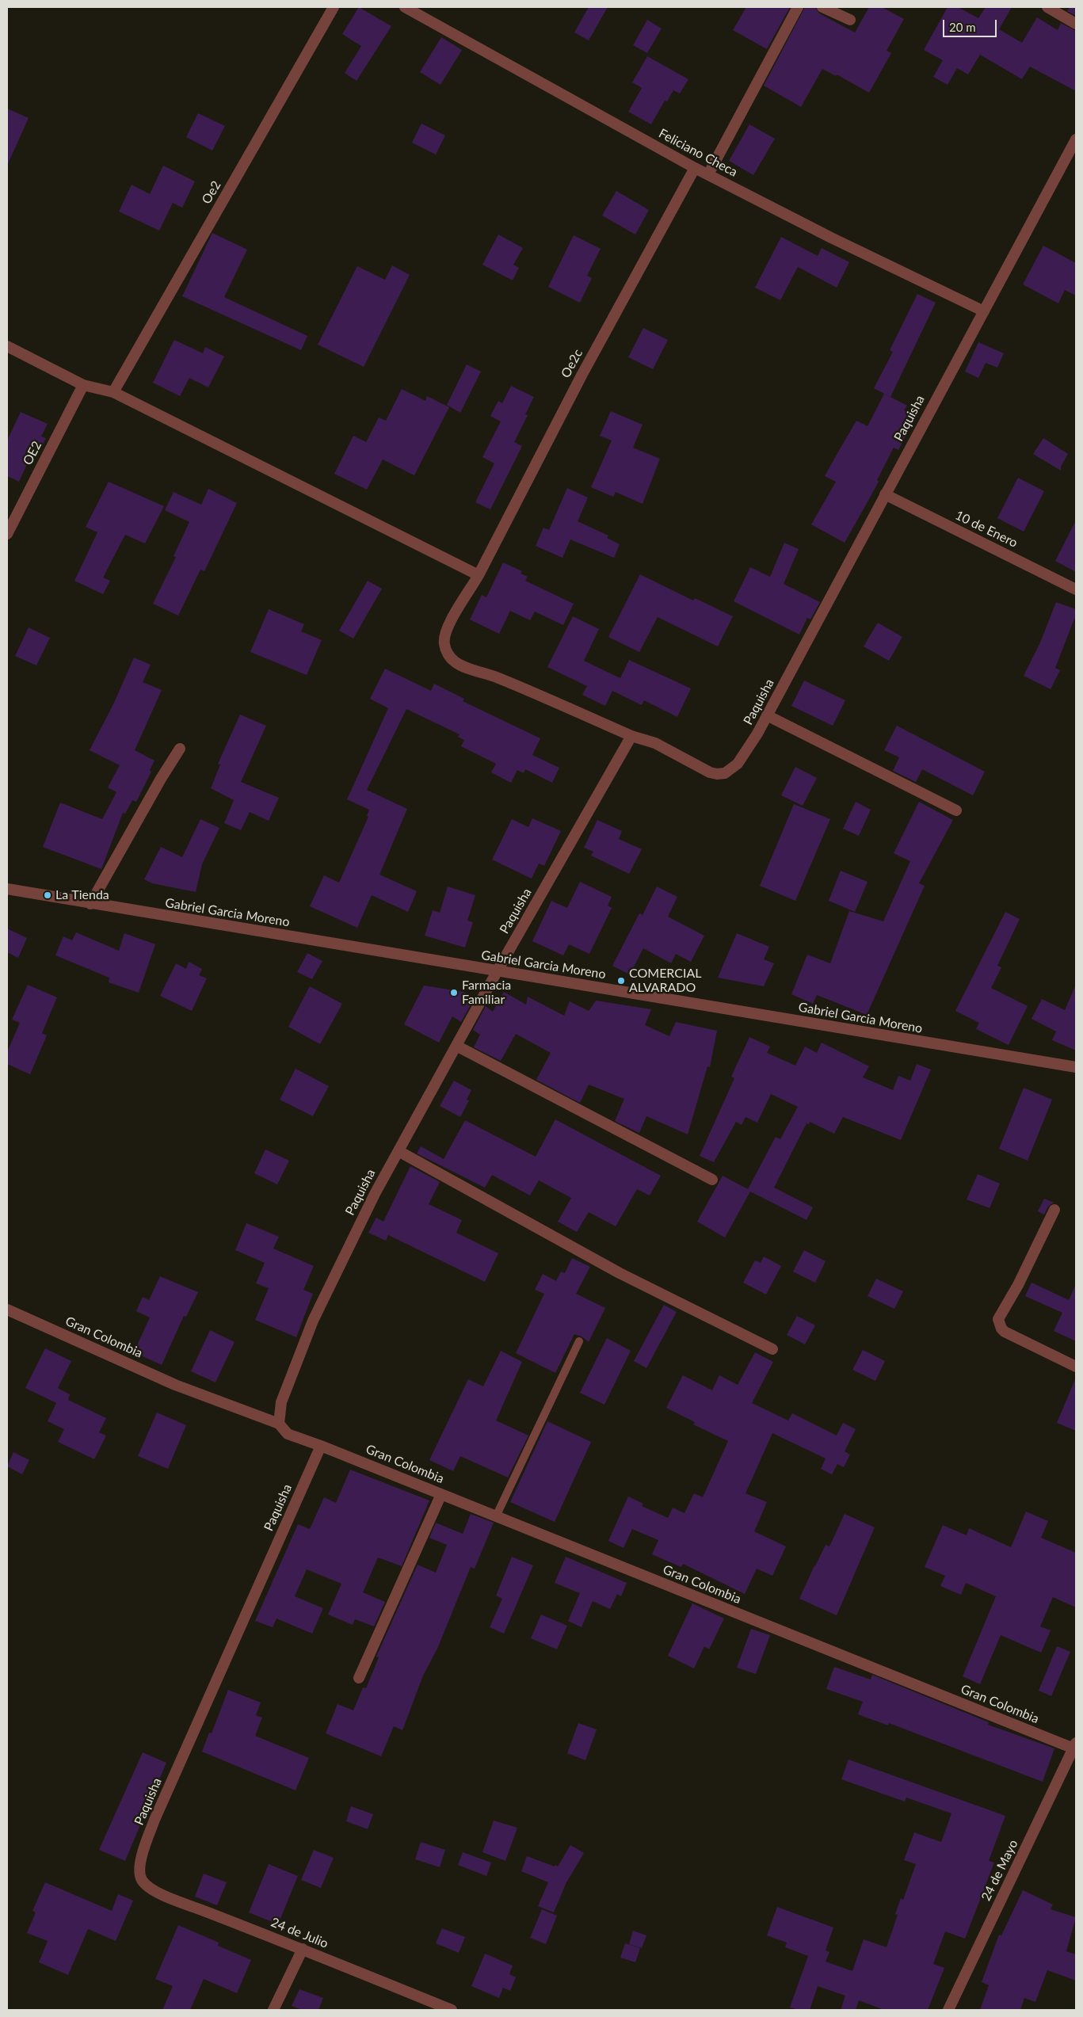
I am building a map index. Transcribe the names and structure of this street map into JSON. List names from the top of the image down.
{
  "streets": {
    "street": [
      "Feliciano Checa",
      "Oe2",
      "Oe2c",
      "Paquisha",
      "OE2",
      "10 de Enero",
      "Gabriel Garcia Moreno",
      "Gran Colombia",
      "24 de Mayo",
      "24 de Julio"
    ]
  },
  "crossings": [
    ["Feliciano Checa", "Oe2c"],
    ["Feliciano Checa", "Paquisha"],
    ["Oe2c", "Paquisha"],
    ["Paquisha", "10 de Enero"],
    ["Paquisha", "Gabriel Garcia Moreno"],
    ["Paquisha", "Gran Colombia"],
    ["Paquisha", "24 de Julio"],
    ["Gran Colombia", "24 de Mayo"]
  ],
  "places": ["La Tienda", "COMERCIAL ALVARADO", "Farmacia Familiar"],
  "scale_bar": "20 m"
}
